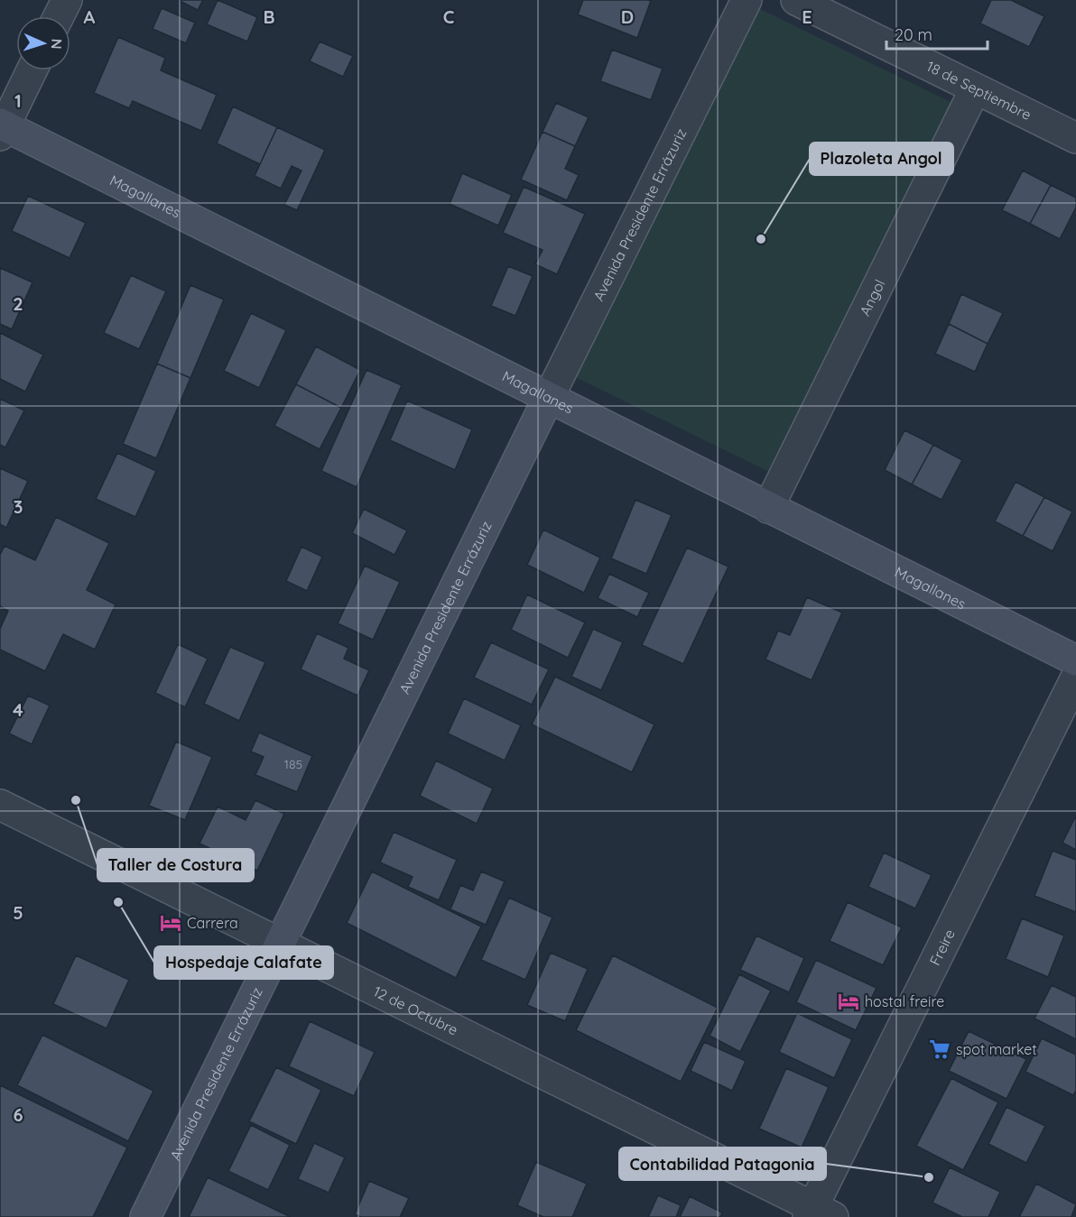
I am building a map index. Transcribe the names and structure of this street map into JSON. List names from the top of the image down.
{
  "streets": {
    "street": [
      "18 de Septiembre",
      "Magallanes",
      "Avenida Presidente Errázuriz",
      "Angol",
      "Freire",
      "12 de Octubre"
    ]
  },
  "crossings": [
    ["18 de Septiembre", "Angol"],
    ["Magallanes", "Avenida Presidente Errázuriz"],
    ["Magallanes", "Angol"],
    ["Avenida Presidente Errázuriz", "12 de Octubre"],
    ["Freire", "12 de Octubre"]
  ],
  "places": {
    "other": [
      "Plazoleta Angol",
      "Taller de Costura",
      "Hospedaje Calafate",
      "Contabilidad Patagonia"
    ],
    "hotel": ["Carrera", "hostal freire"],
    "supermarket": ["spot market"]
  },
  "house_numbers": ["185"],
  "scale_bar": "20 m",
  "north": "right",
  "grid": {
    "columns": [
      "A",
      "B",
      "C",
      "D",
      "E"
    ],
    "rows": [
      "1",
      "2",
      "3",
      "4",
      "5",
      "6"
    ]
  }
}
